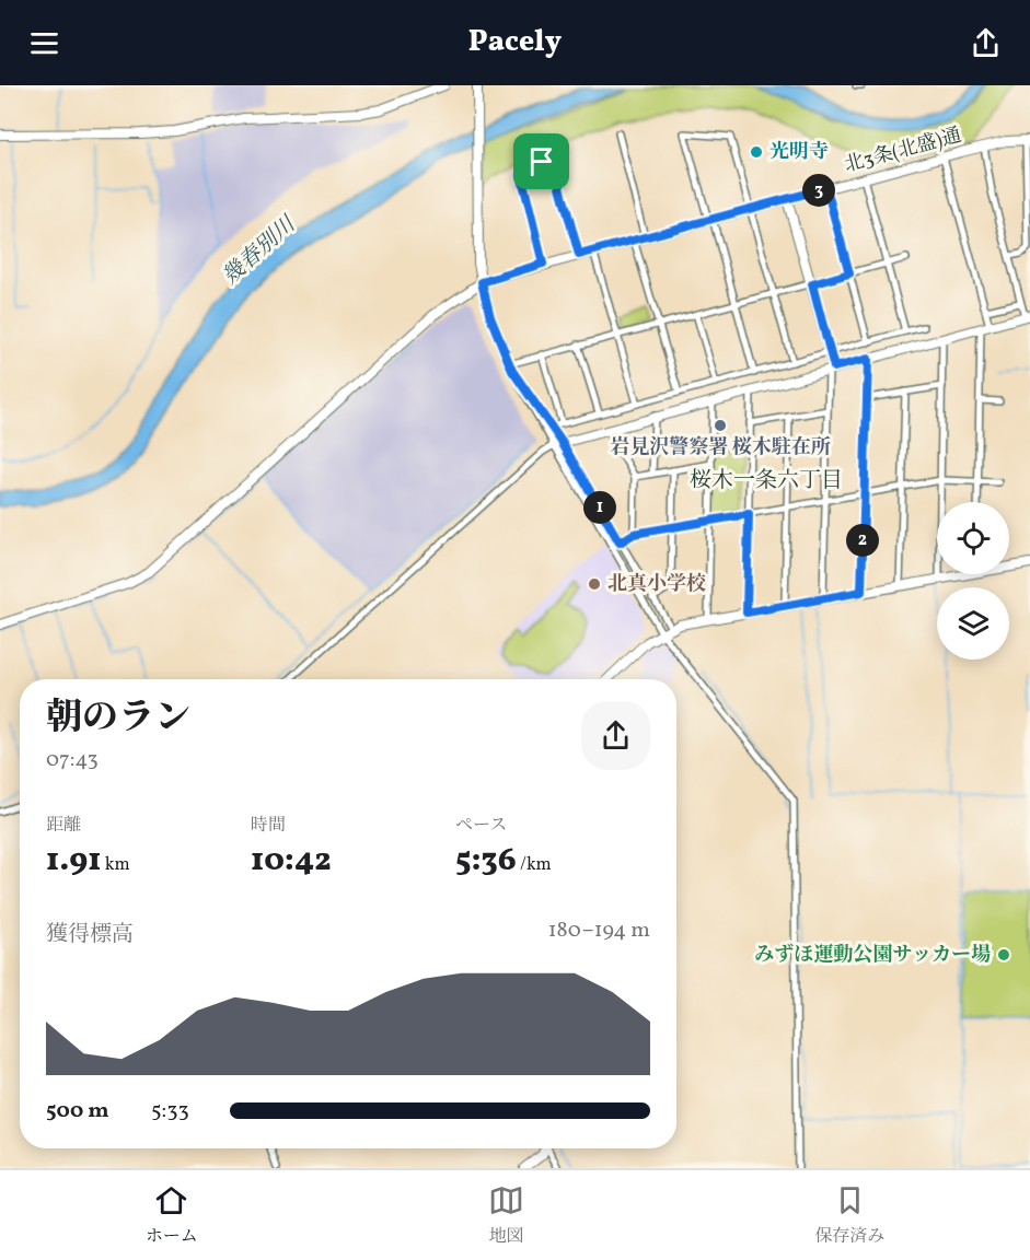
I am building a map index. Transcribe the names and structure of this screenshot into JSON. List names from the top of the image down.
{
  "streets": {
    "street": ["北3条(北盛)通"]
  },
  "districts": ["桜木一条六丁目"],
  "water": ["幾春別川"],
  "places": [
    "光明寺",
    "岩見沢警察署 桜木駐在所",
    "北真小学校",
    "みずほ運動公園サッカー場"
  ],
  "page": {
    "header": "Pacely",
    "pins": ["3", "1", "2"],
    "heading": ["朝のラン", "07:43"],
    "stats": [
      ["距離", "1.91 km"],
      ["時間", "10:42"],
      ["ペース", "5:36 /km"]
    ],
    "chart": ["獲得標高", "180–194 m"],
    "list": [
      {
        "name": "500 m",
        "note": "5:33"
      }
    ],
    "tabs": ["ホーム", "地図", "保存済み"]
  }
}
